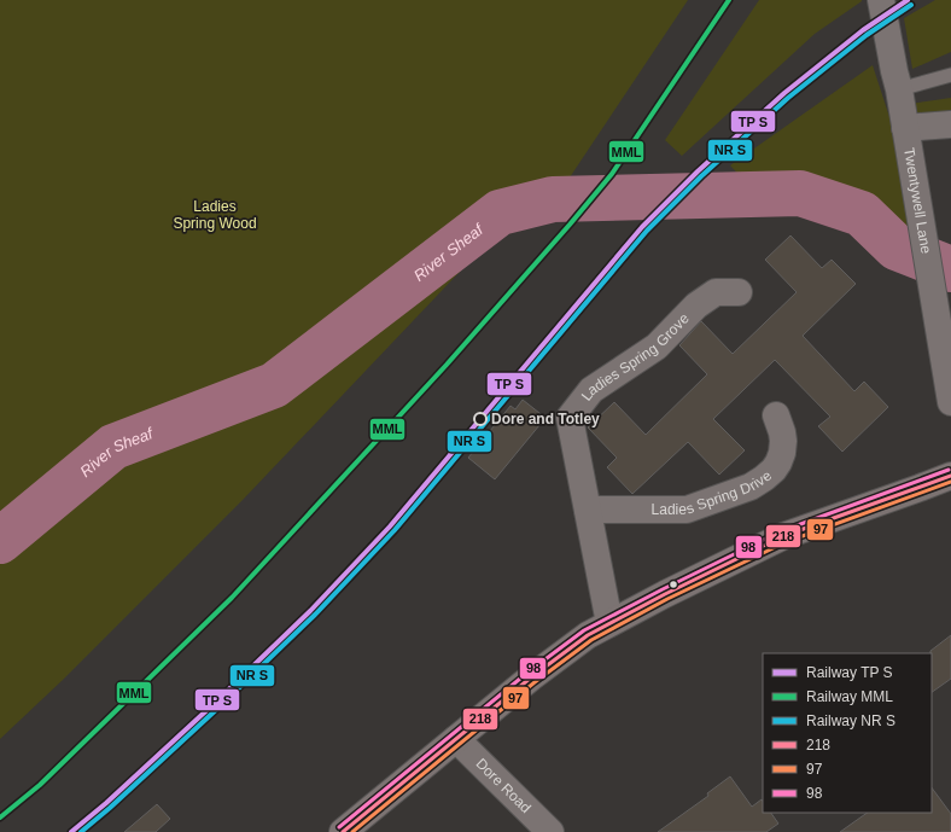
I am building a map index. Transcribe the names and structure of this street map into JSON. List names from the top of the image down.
{
  "streets": {
    "street": [
      "Twentywell Lane",
      "Ladies Spring Grove",
      "Ladies Spring Drive",
      "Dore Road"
    ]
  },
  "crossings": [
    ["Ladies Spring Grove", "Ladies Spring Drive"]
  ],
  "water": ["River Sheaf"],
  "parks": ["Ladies Spring Wood"],
  "places": ["Dore and Totley"],
  "lines": [
    "rail line MML",
    "transit line 98",
    "transit line 218",
    "transit line 97"
  ],
  "legend": [
    "Railway TP S",
    "Railway MML",
    "Railway NR S",
    "218",
    "97",
    "98"
  ]
}
